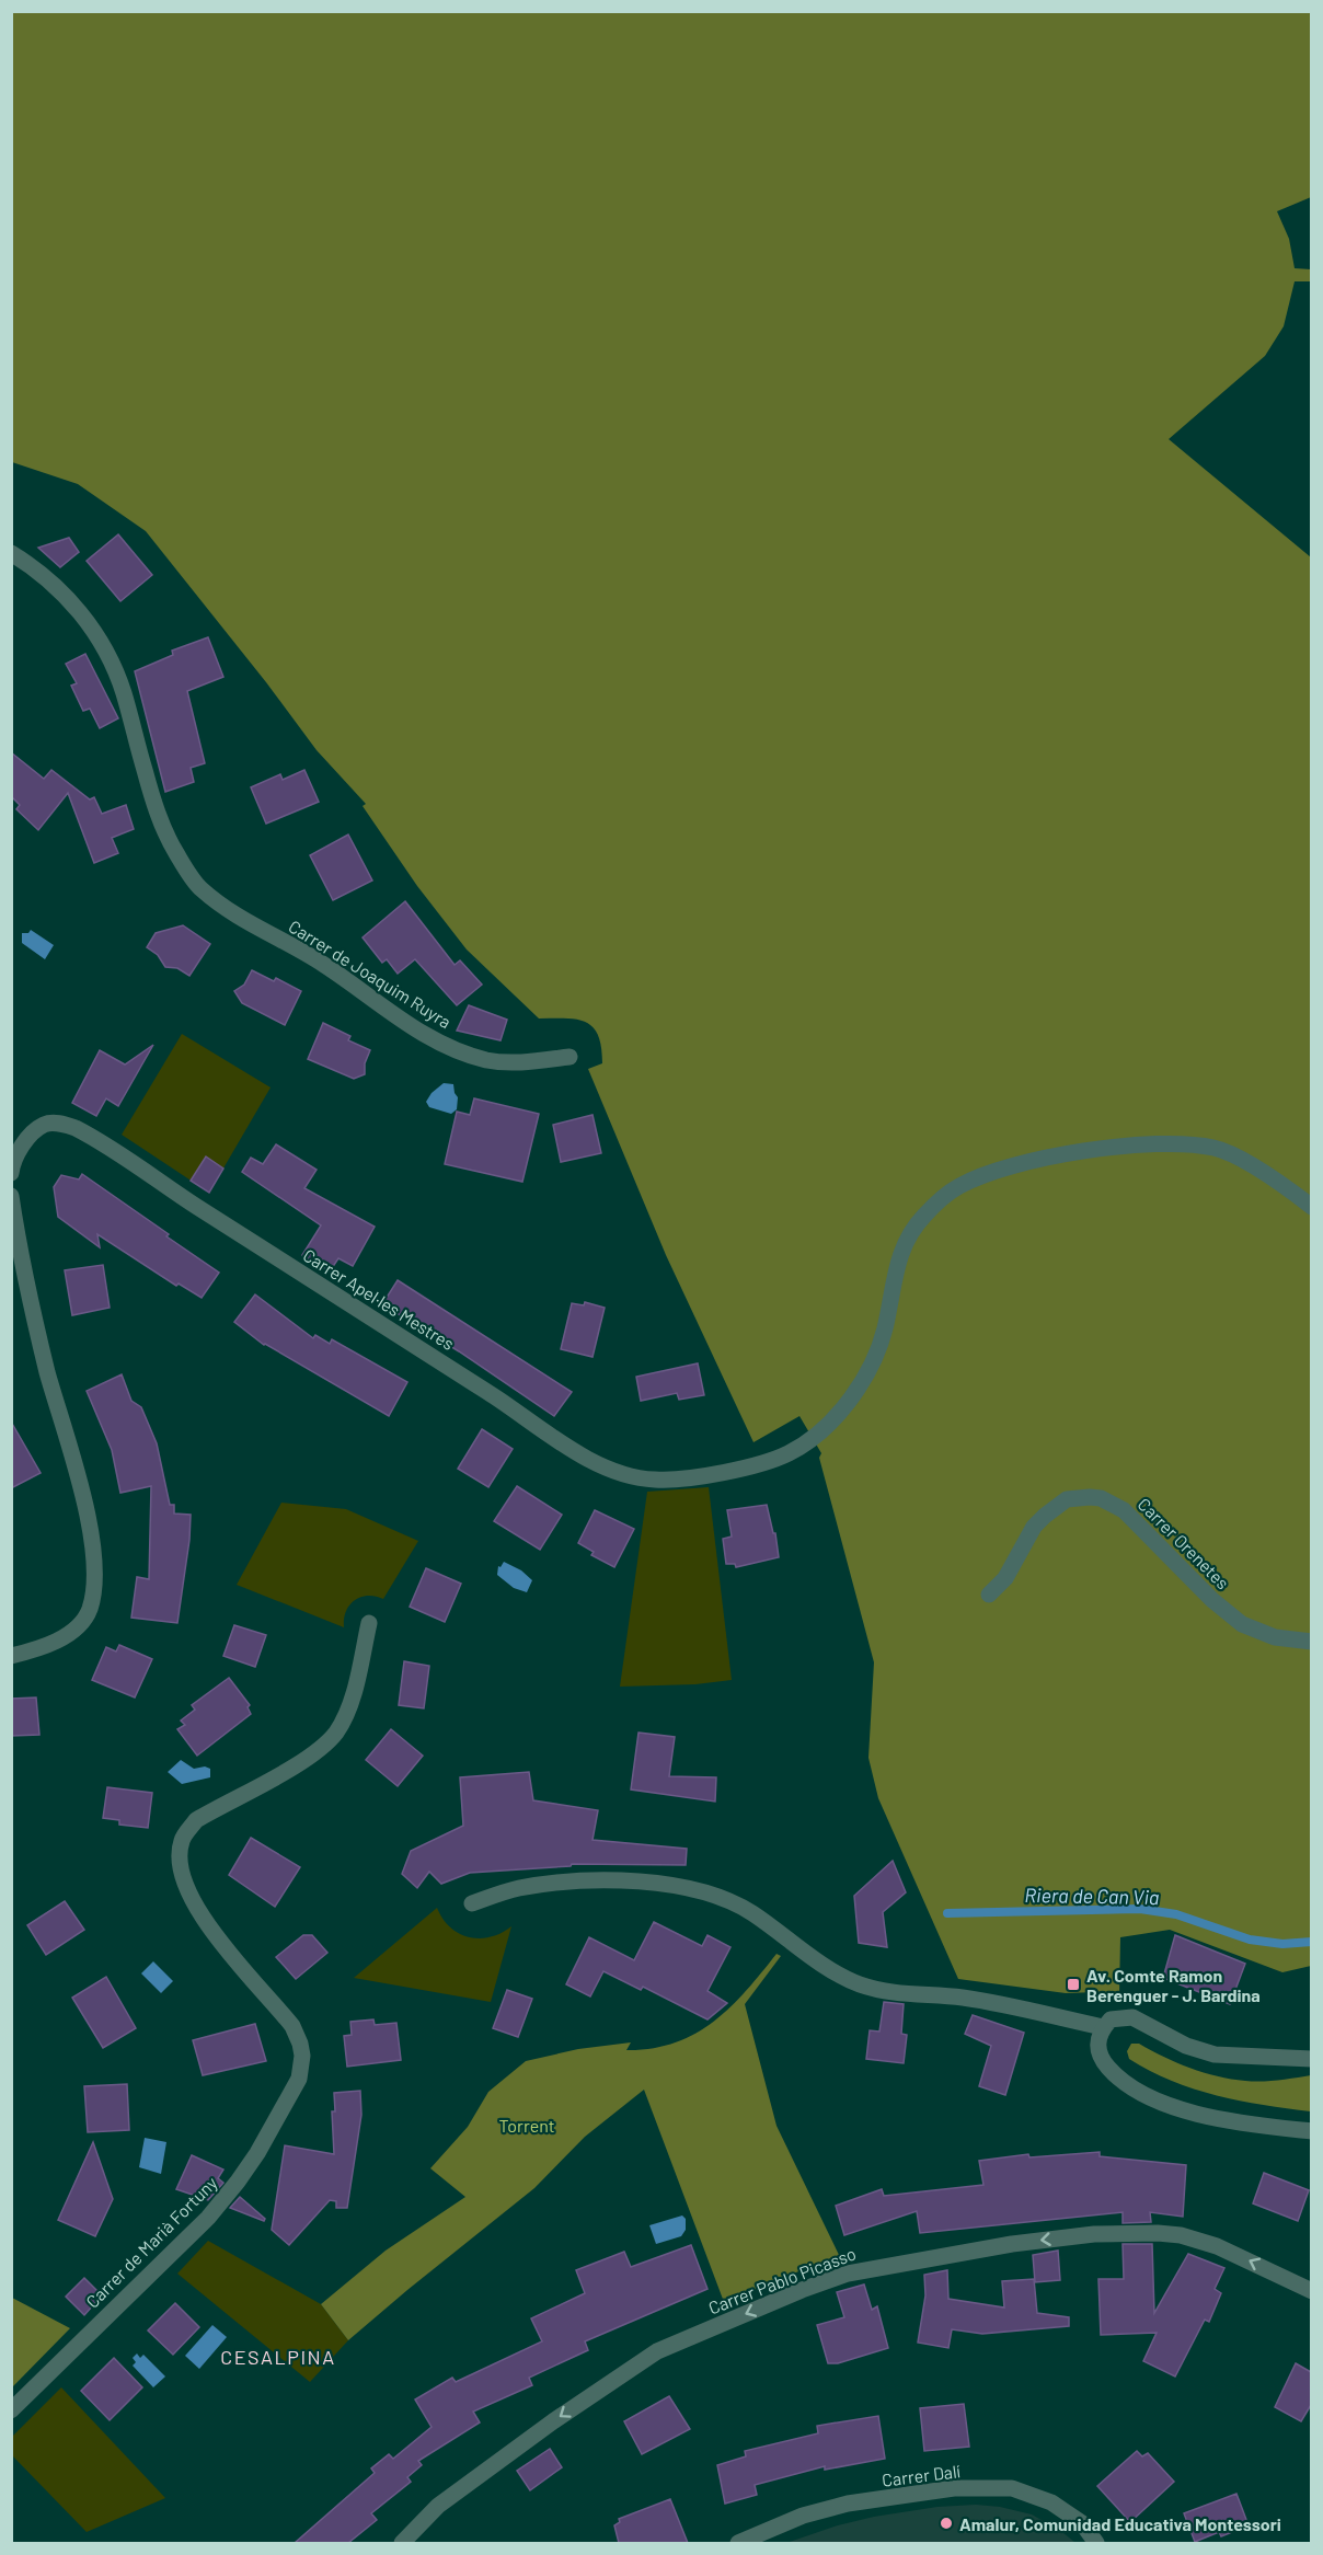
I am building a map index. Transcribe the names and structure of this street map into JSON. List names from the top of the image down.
{
  "streets": {
    "street": [
      "Carrer de Joaquim Ruyra",
      "Carrer Apel·les Mestres",
      "Carrer Orenetes",
      "Carrer de Marià Fortuny",
      "Carrer Pablo Picasso",
      "Carrer Dalí"
    ]
  },
  "one_way": ["Carrer Pablo Picasso"],
  "districts": ["CESALPINA"],
  "water": ["Riera de Can Via"],
  "parks": ["Torrent"],
  "places": {
    "transit": ["Av. Comte Ramon Berenguer - J. Bardina"],
    "other": ["Amalur, Comunidad Educativa Montessori"]
  }
}
